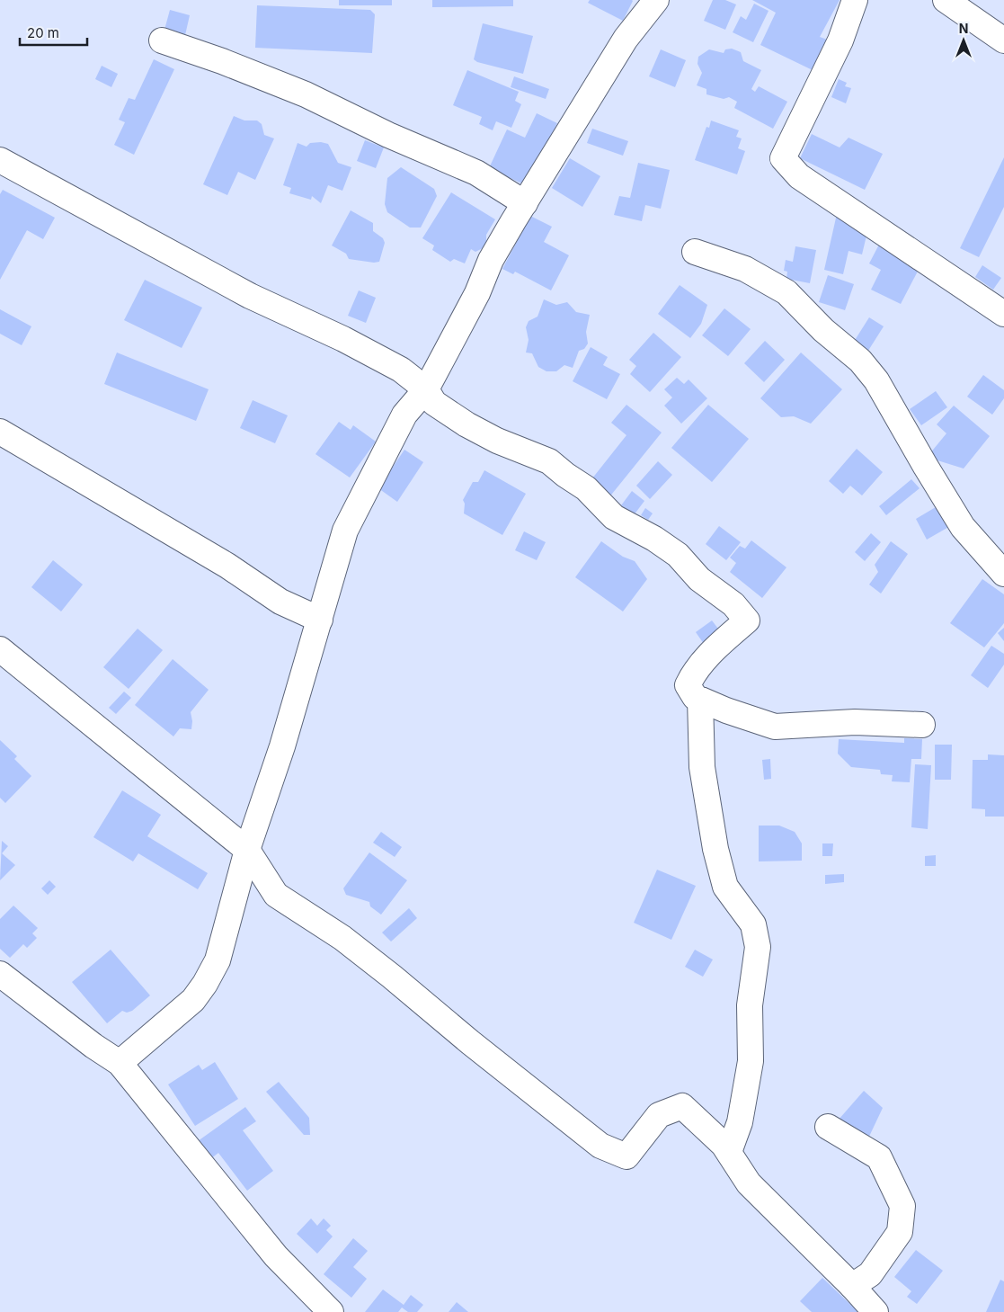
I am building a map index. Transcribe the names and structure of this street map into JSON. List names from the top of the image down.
{
  "scale_bar": "20 m",
  "north": "top"
}
